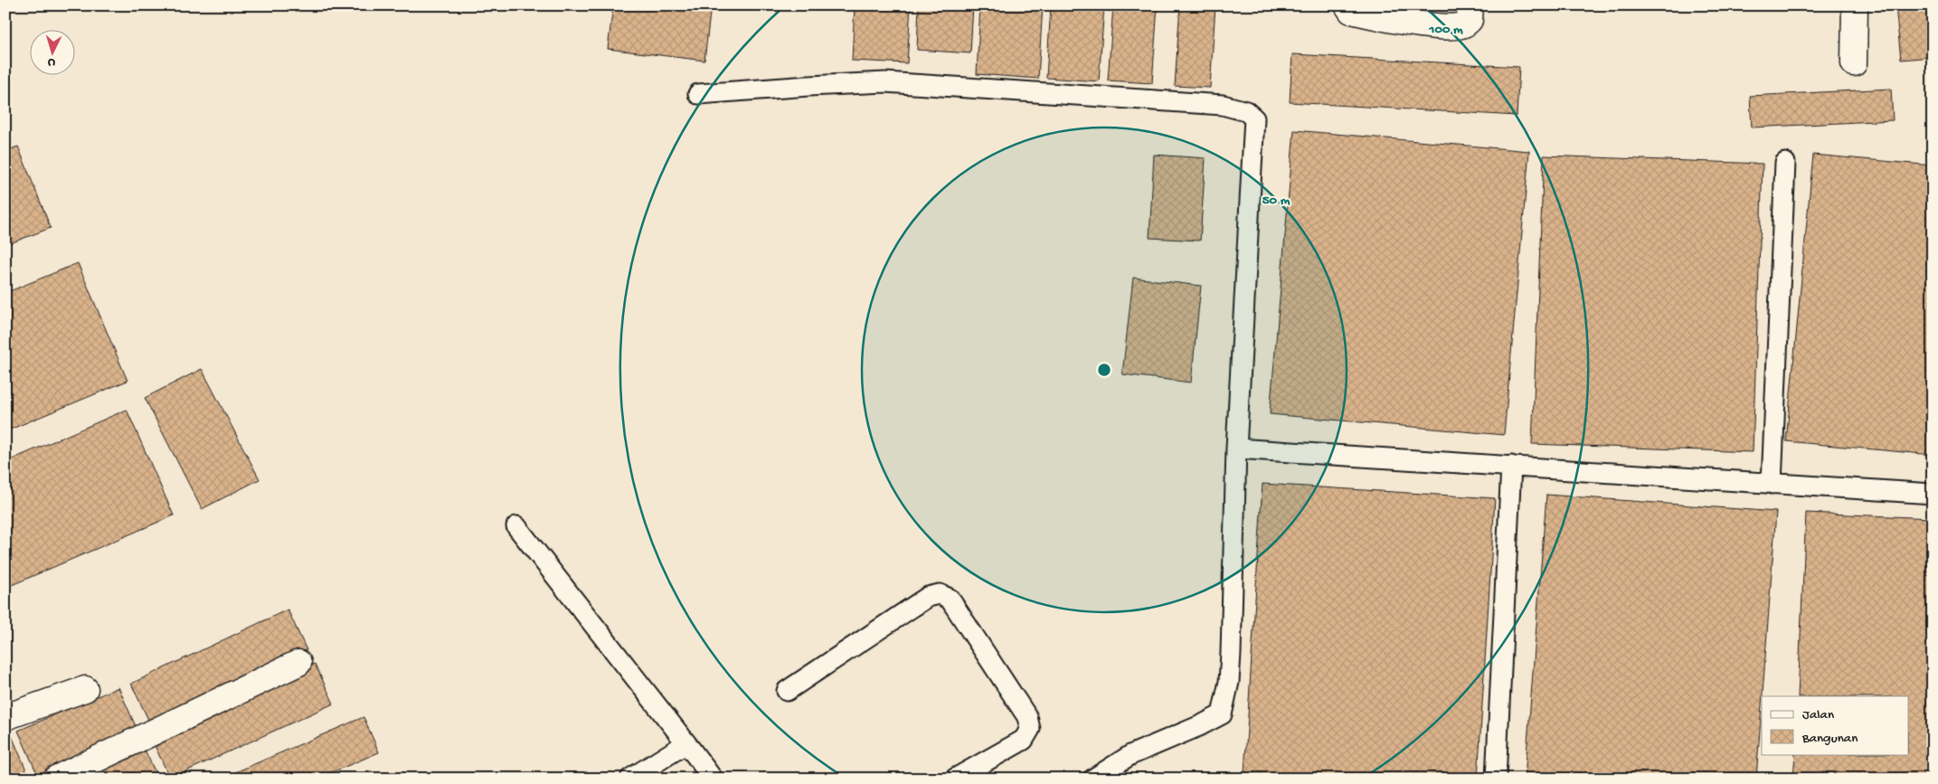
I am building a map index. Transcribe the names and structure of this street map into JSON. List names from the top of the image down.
{
  "legend": ["Jalan", "Bangunan"],
  "north": "bottom",
  "rings": ["100 m", "50 m"]
}
